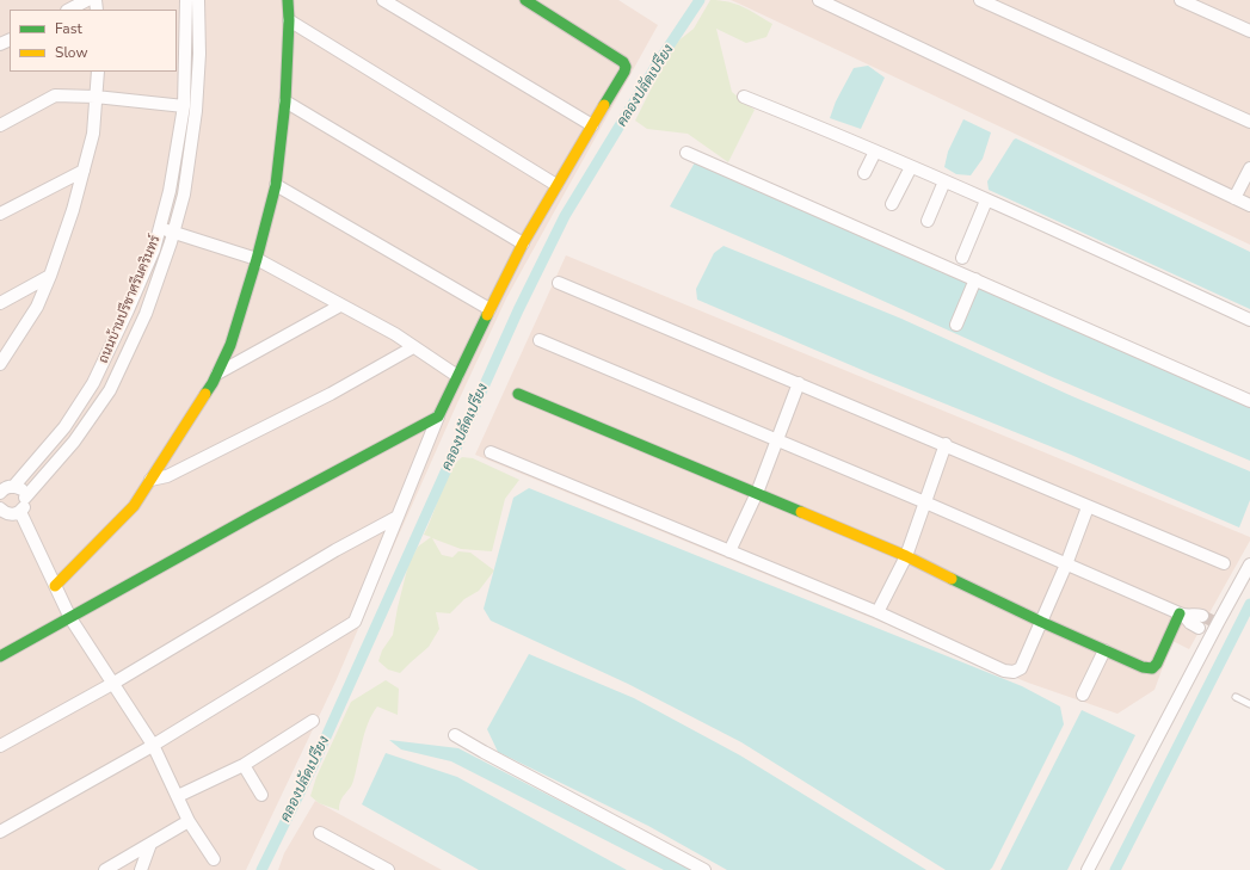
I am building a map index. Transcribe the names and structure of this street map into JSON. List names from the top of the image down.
{
  "streets": {
    "street": ["ถนนบ้านปรีชาศรีนครินทร์"]
  },
  "water": ["คลองปลัดเปรียง"],
  "legend": ["Fast", "Slow"]
}
